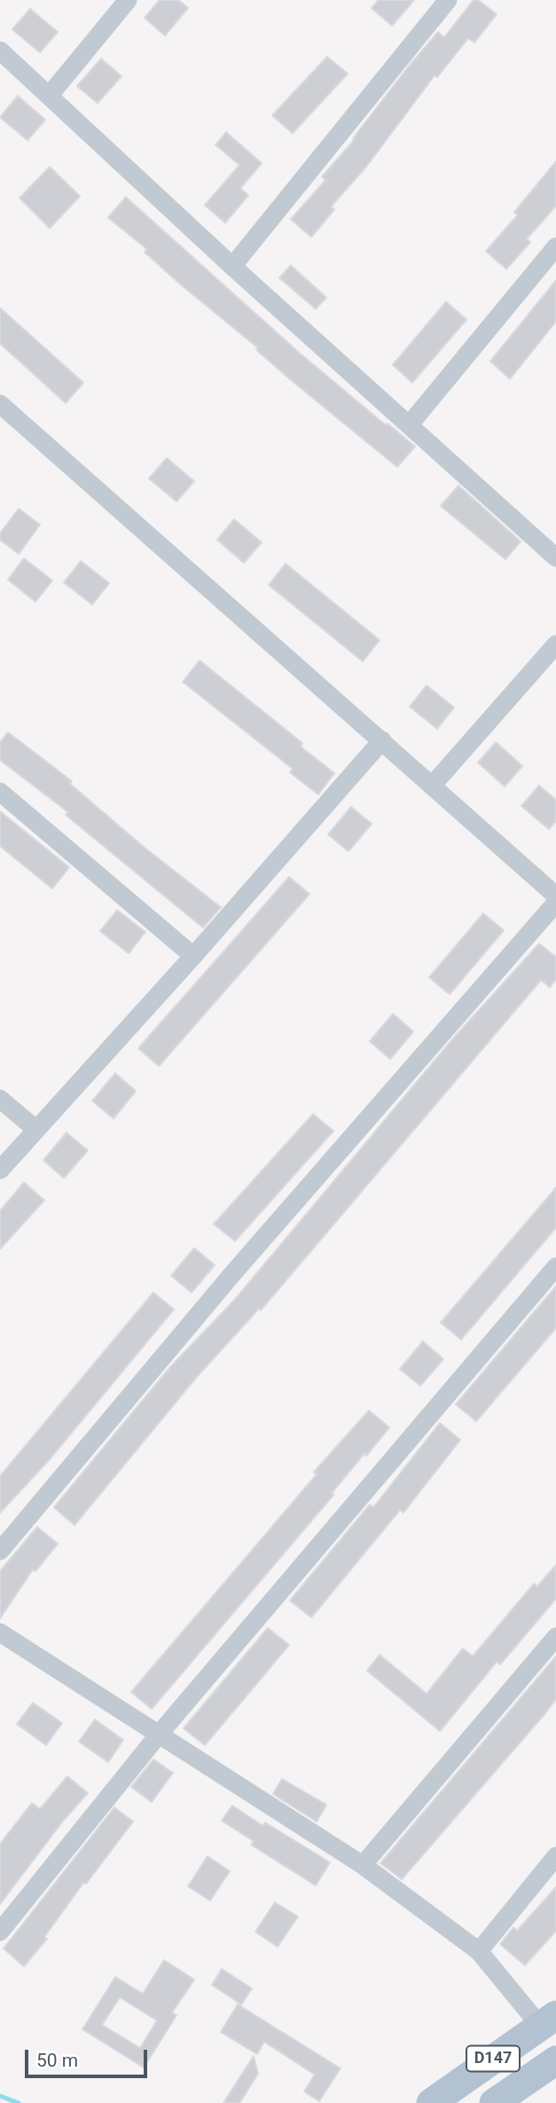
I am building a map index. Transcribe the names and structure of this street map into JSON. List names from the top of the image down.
{
  "streets": {
    "main road": ["D147"]
  },
  "scale_bar": "50 m"
}
